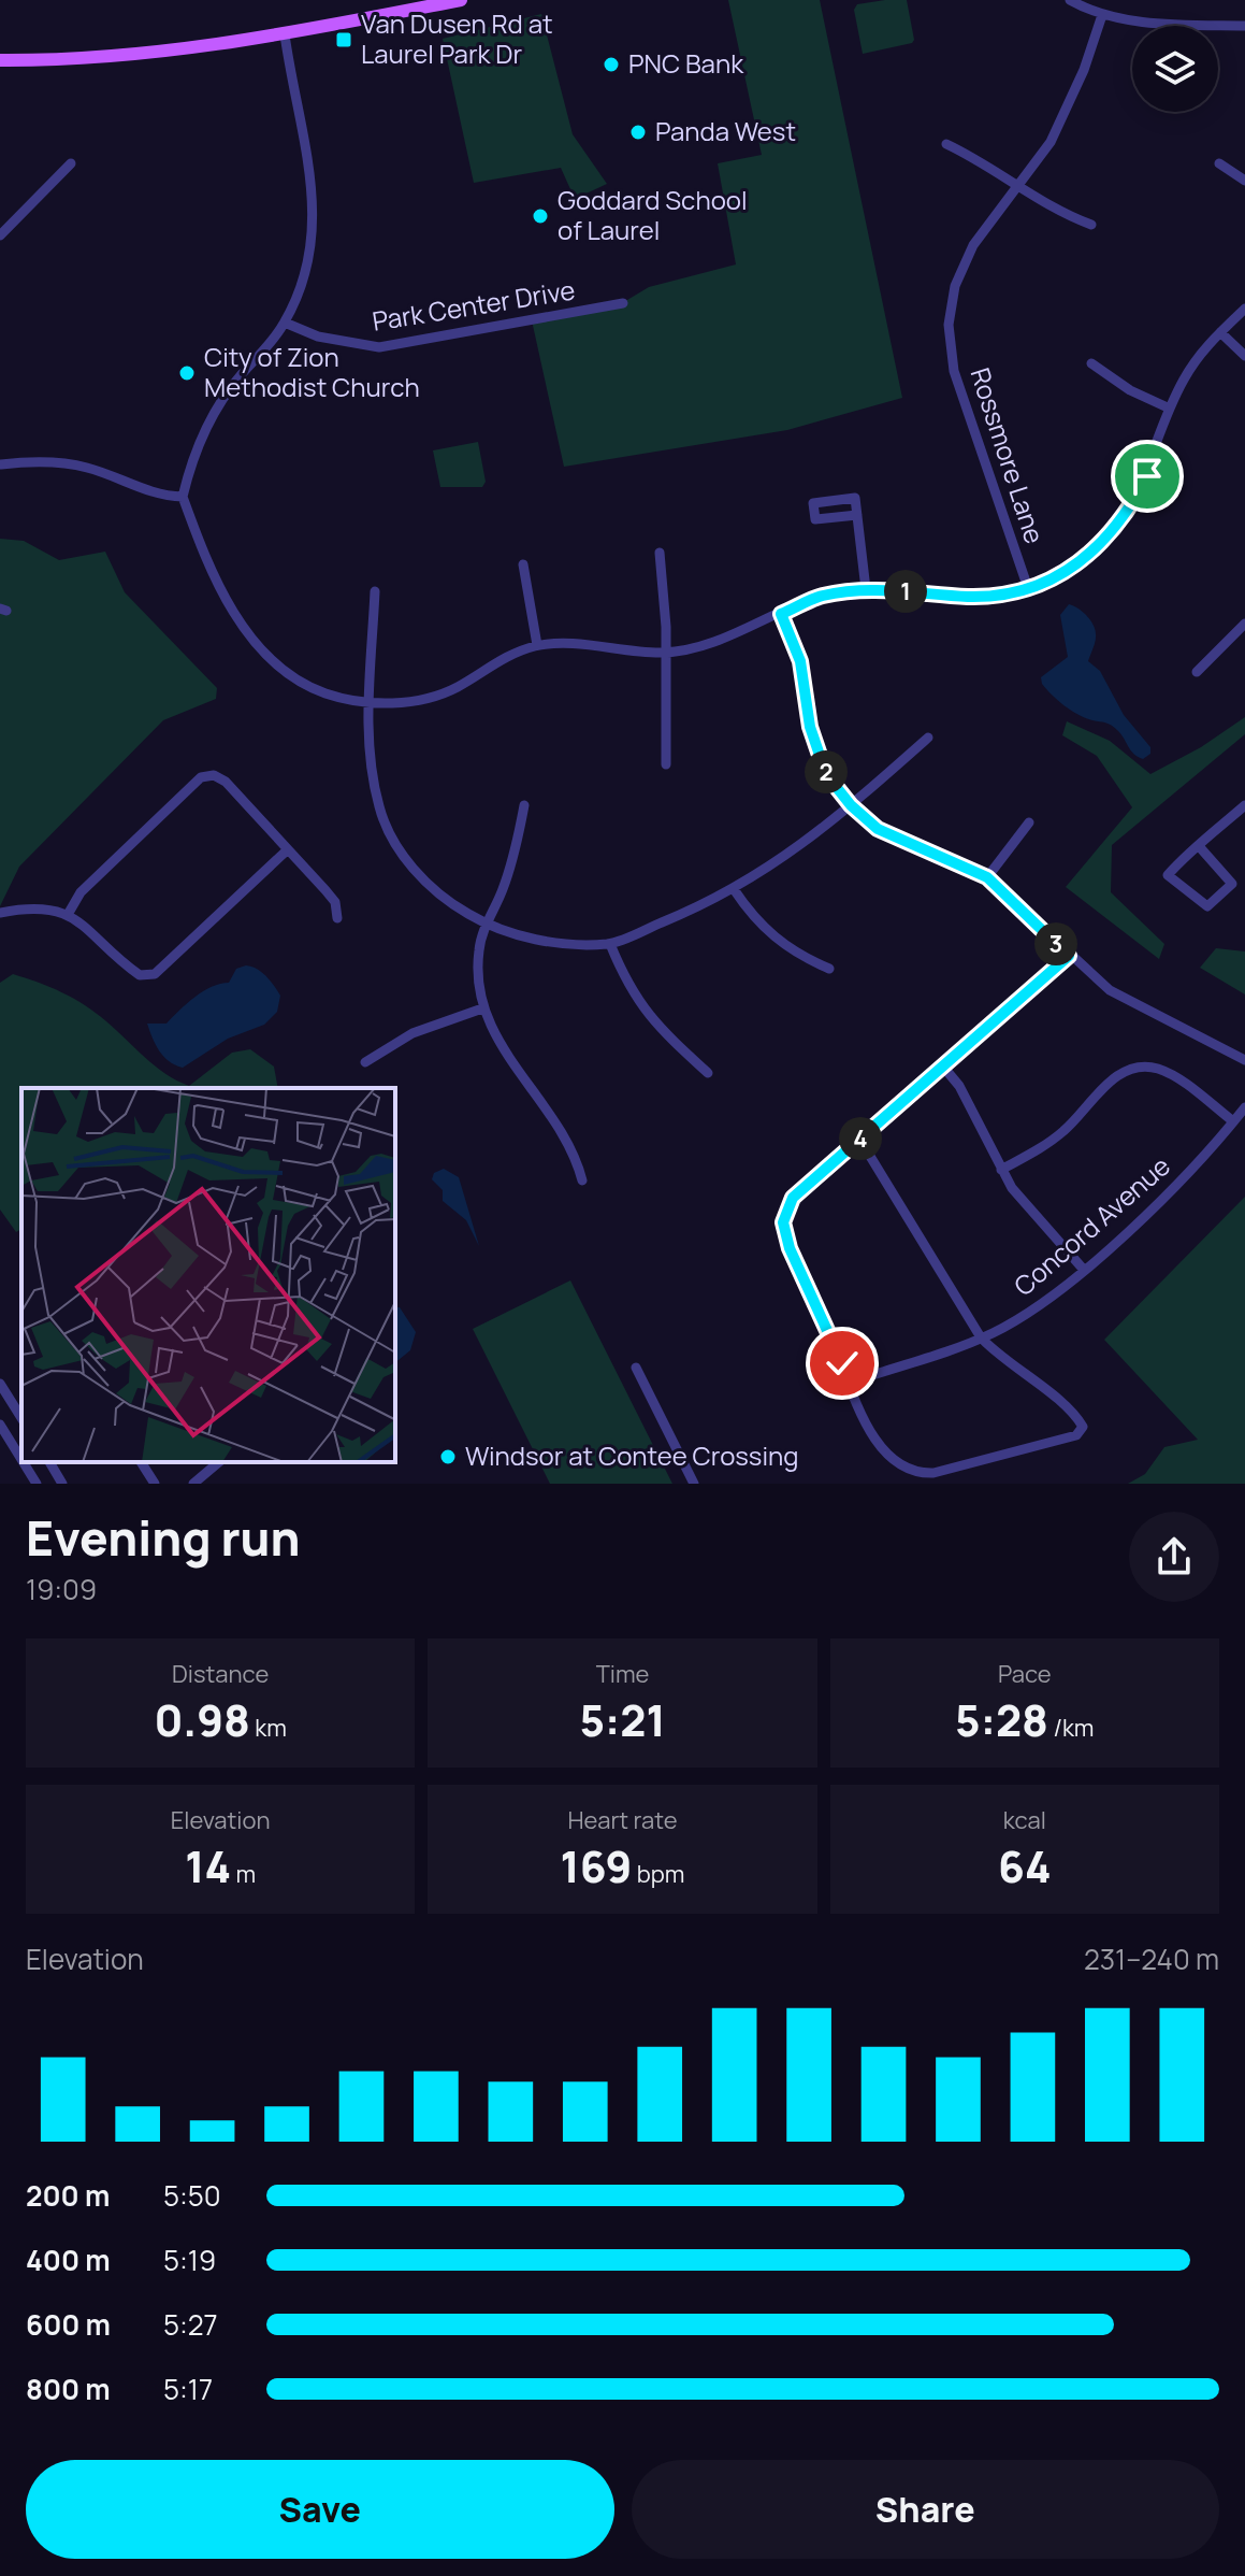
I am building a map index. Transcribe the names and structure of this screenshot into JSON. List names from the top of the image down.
{
  "streets": {
    "street": ["Park Center Drive", "Rossmore Lane", "Concord Avenue"]
  },
  "places": {
    "transit": ["Van Dusen Rd at Laurel Park Dr"],
    "other": [
      "PNC Bank",
      "Panda West",
      "Goddard School of Laurel",
      "City of Zion Methodist Church",
      "Windsor at Contee Crossing"
    ]
  },
  "page": {
    "pins": [
      "1",
      "2",
      "3",
      "4"
    ],
    "heading": ["Evening run", "19:09"],
    "stats": [
      ["Distance", "0.98 km"],
      ["Time", "5:21"],
      ["Pace", "5:28 /km"],
      ["Elevation", "14 m"],
      ["Heart rate", "169 bpm"],
      ["kcal", "64"]
    ],
    "chart": ["Elevation", "231–240 m"],
    "list": [
      {
        "name": "200 m",
        "note": "5:50"
      },
      {
        "name": "400 m",
        "note": "5:19"
      },
      {
        "name": "600 m",
        "note": "5:27"
      },
      {
        "name": "800 m",
        "note": "5:17"
      }
    ],
    "buttons": ["Save", "Share"]
  }
}
